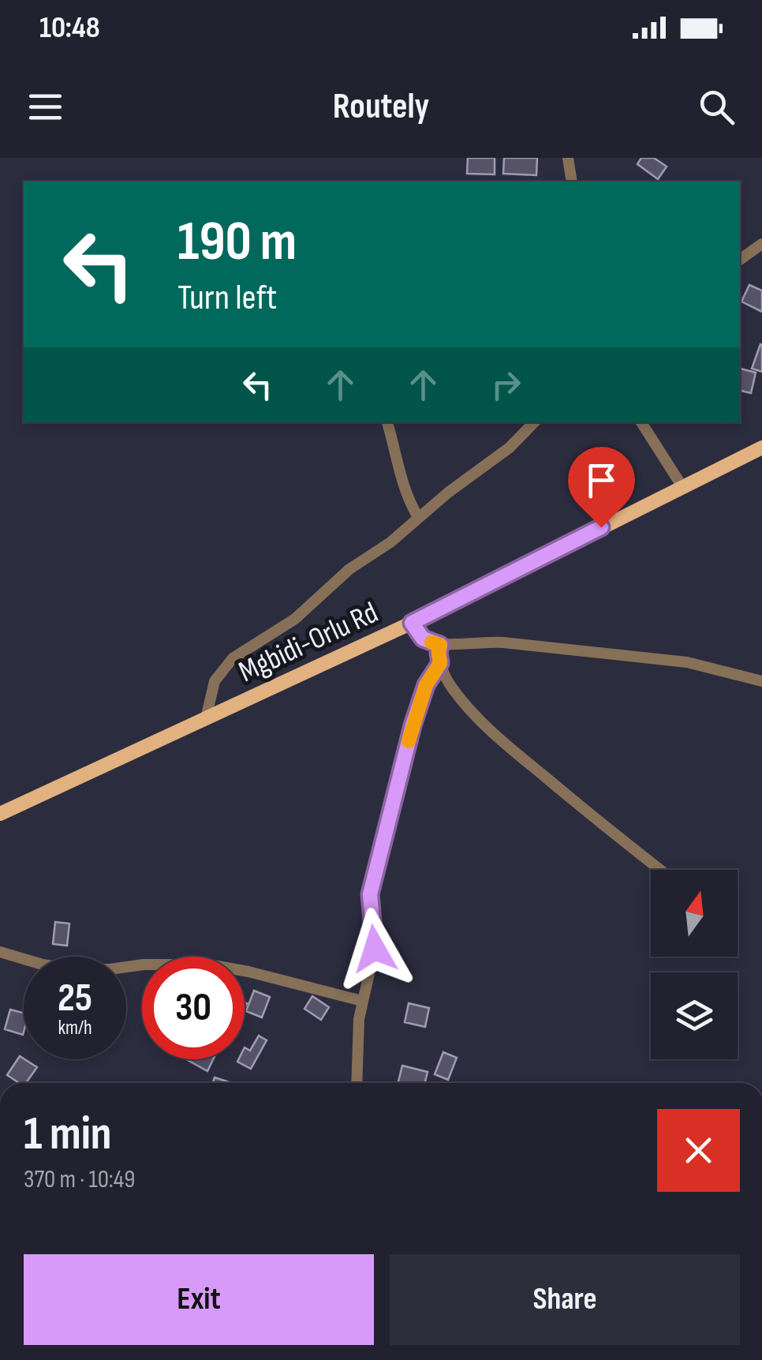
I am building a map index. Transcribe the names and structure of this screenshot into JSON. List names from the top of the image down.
{
  "streets": {
    "main road": ["Mgbidi-Orlu Rd"]
  },
  "north": "top",
  "page": {
    "status": "10:48",
    "header": "Routely",
    "turn": ["190 m", "Turn left"],
    "speed": "25 km/h",
    "limit": "30",
    "heading": ["1 min", "370 m · 10:49"],
    "buttons": ["Exit", "Share"]
  }
}
